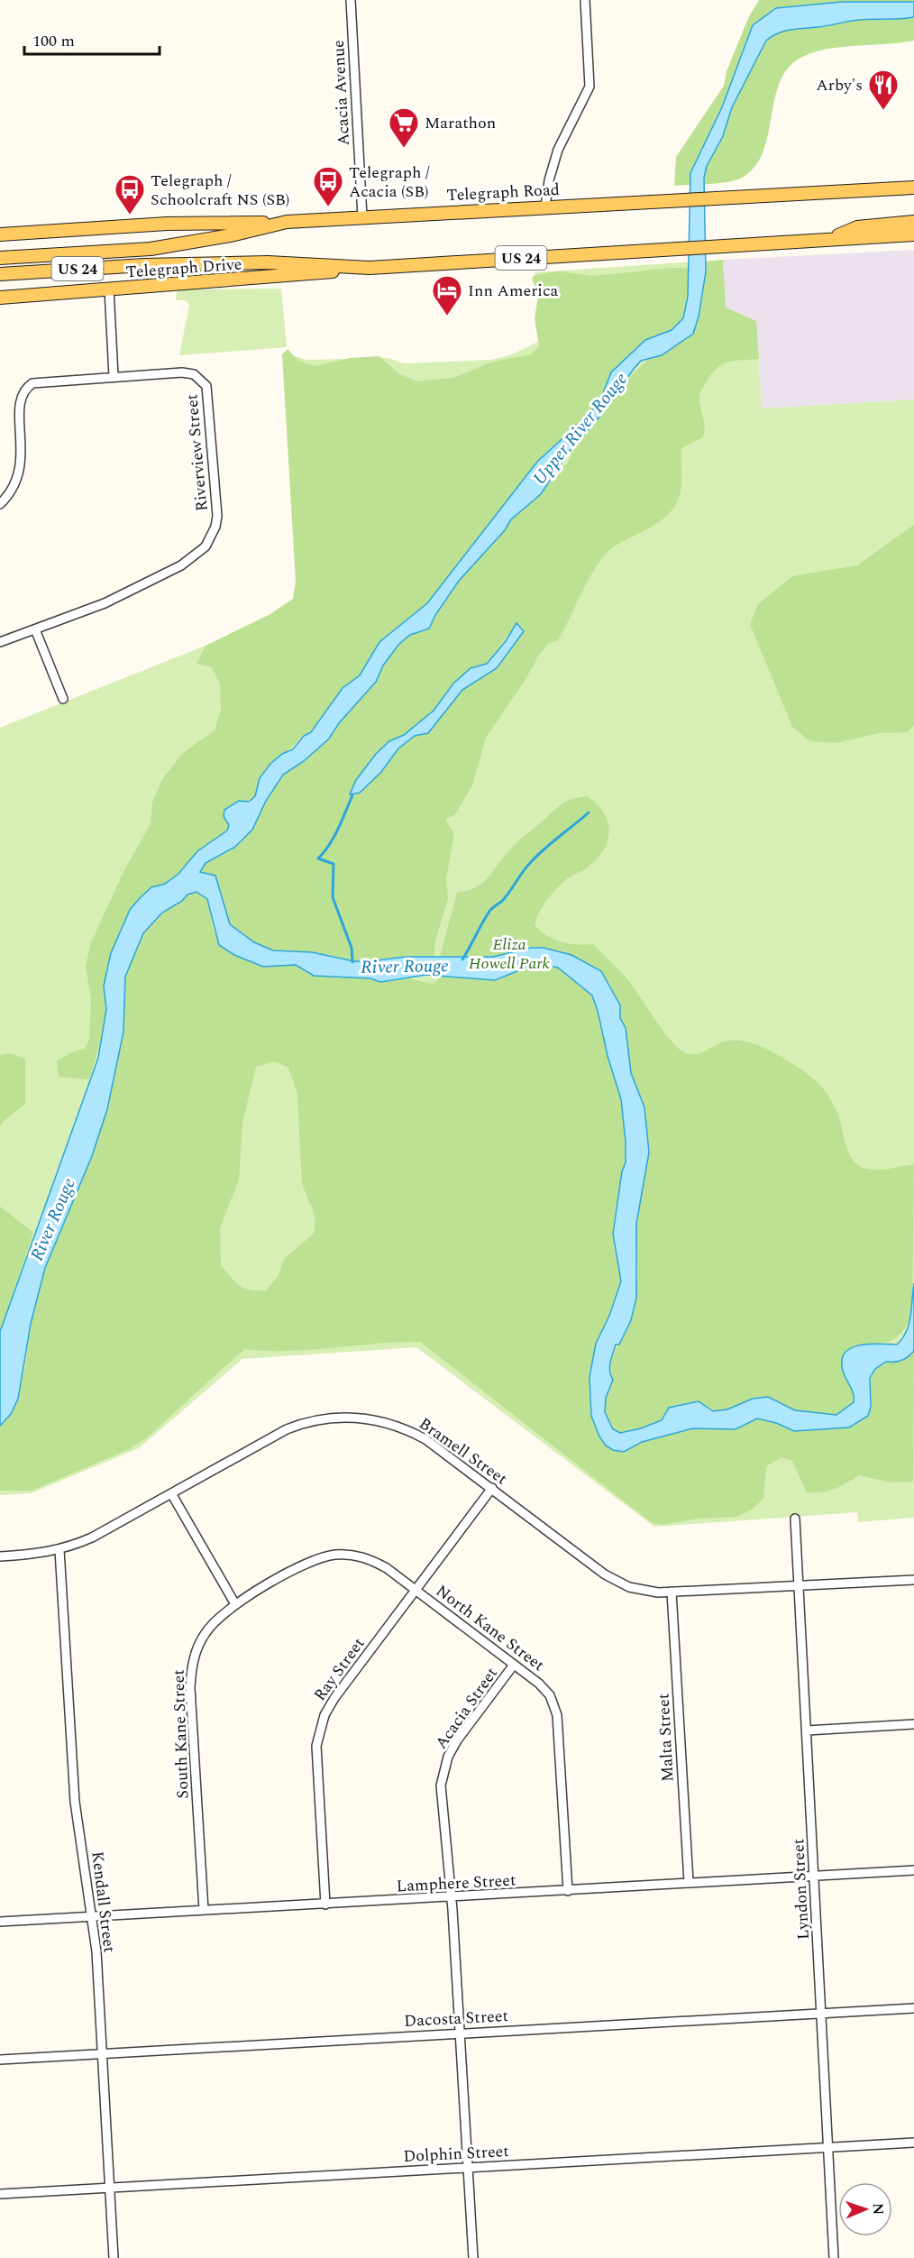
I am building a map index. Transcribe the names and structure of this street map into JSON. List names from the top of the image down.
{
  "streets": {
    "main road": ["Telegraph Road", "US 24", "Telegraph Drive"],
    "street": [
      "Acacia Avenue",
      "Riverview Street",
      "Bramell Street",
      "North Kane Street",
      "Ray Street",
      "Acacia Street",
      "South Kane Street",
      "Malta Street",
      "Lamphere Street",
      "Lyndon Street",
      "Kendall Street",
      "Dacosta Street",
      "Dolphin Street"
    ]
  },
  "crossings": [
    ["Acacia Avenue", "Telegraph Road"],
    ["US 24", "Telegraph Drive"],
    ["Bramell Street", "Ray Street"],
    ["Bramell Street", "Malta Street"],
    ["Bramell Street", "Lyndon Street"],
    ["Bramell Street", "Kendall Street"],
    ["North Kane Street", "Ray Street"],
    ["North Kane Street", "Acacia Street"],
    ["North Kane Street", "South Kane Street"],
    ["North Kane Street", "Lamphere Street"],
    ["Ray Street", "Lamphere Street"],
    ["Acacia Street", "Lamphere Street"],
    ["South Kane Street", "Lamphere Street"],
    ["Malta Street", "Lamphere Street"],
    ["Lamphere Street", "Lyndon Street"],
    ["Lamphere Street", "Kendall Street"],
    ["Lyndon Street", "Dacosta Street"],
    ["Lyndon Street", "Dolphin Street"],
    ["Kendall Street", "Dacosta Street"],
    ["Kendall Street", "Dolphin Street"]
  ],
  "water": ["Upper River Rouge", "River Rouge"],
  "parks": ["Eliza Howell Park"],
  "places": {
    "restaurant": ["Arby's"],
    "supermarket": ["Marathon"],
    "bus stop": ["Telegraph / Acacia (SB)", "Telegraph / Schoolcraft NS (SB)"],
    "hotel": ["Inn America"]
  },
  "scale_bar": "100 m",
  "north": "right"
}
